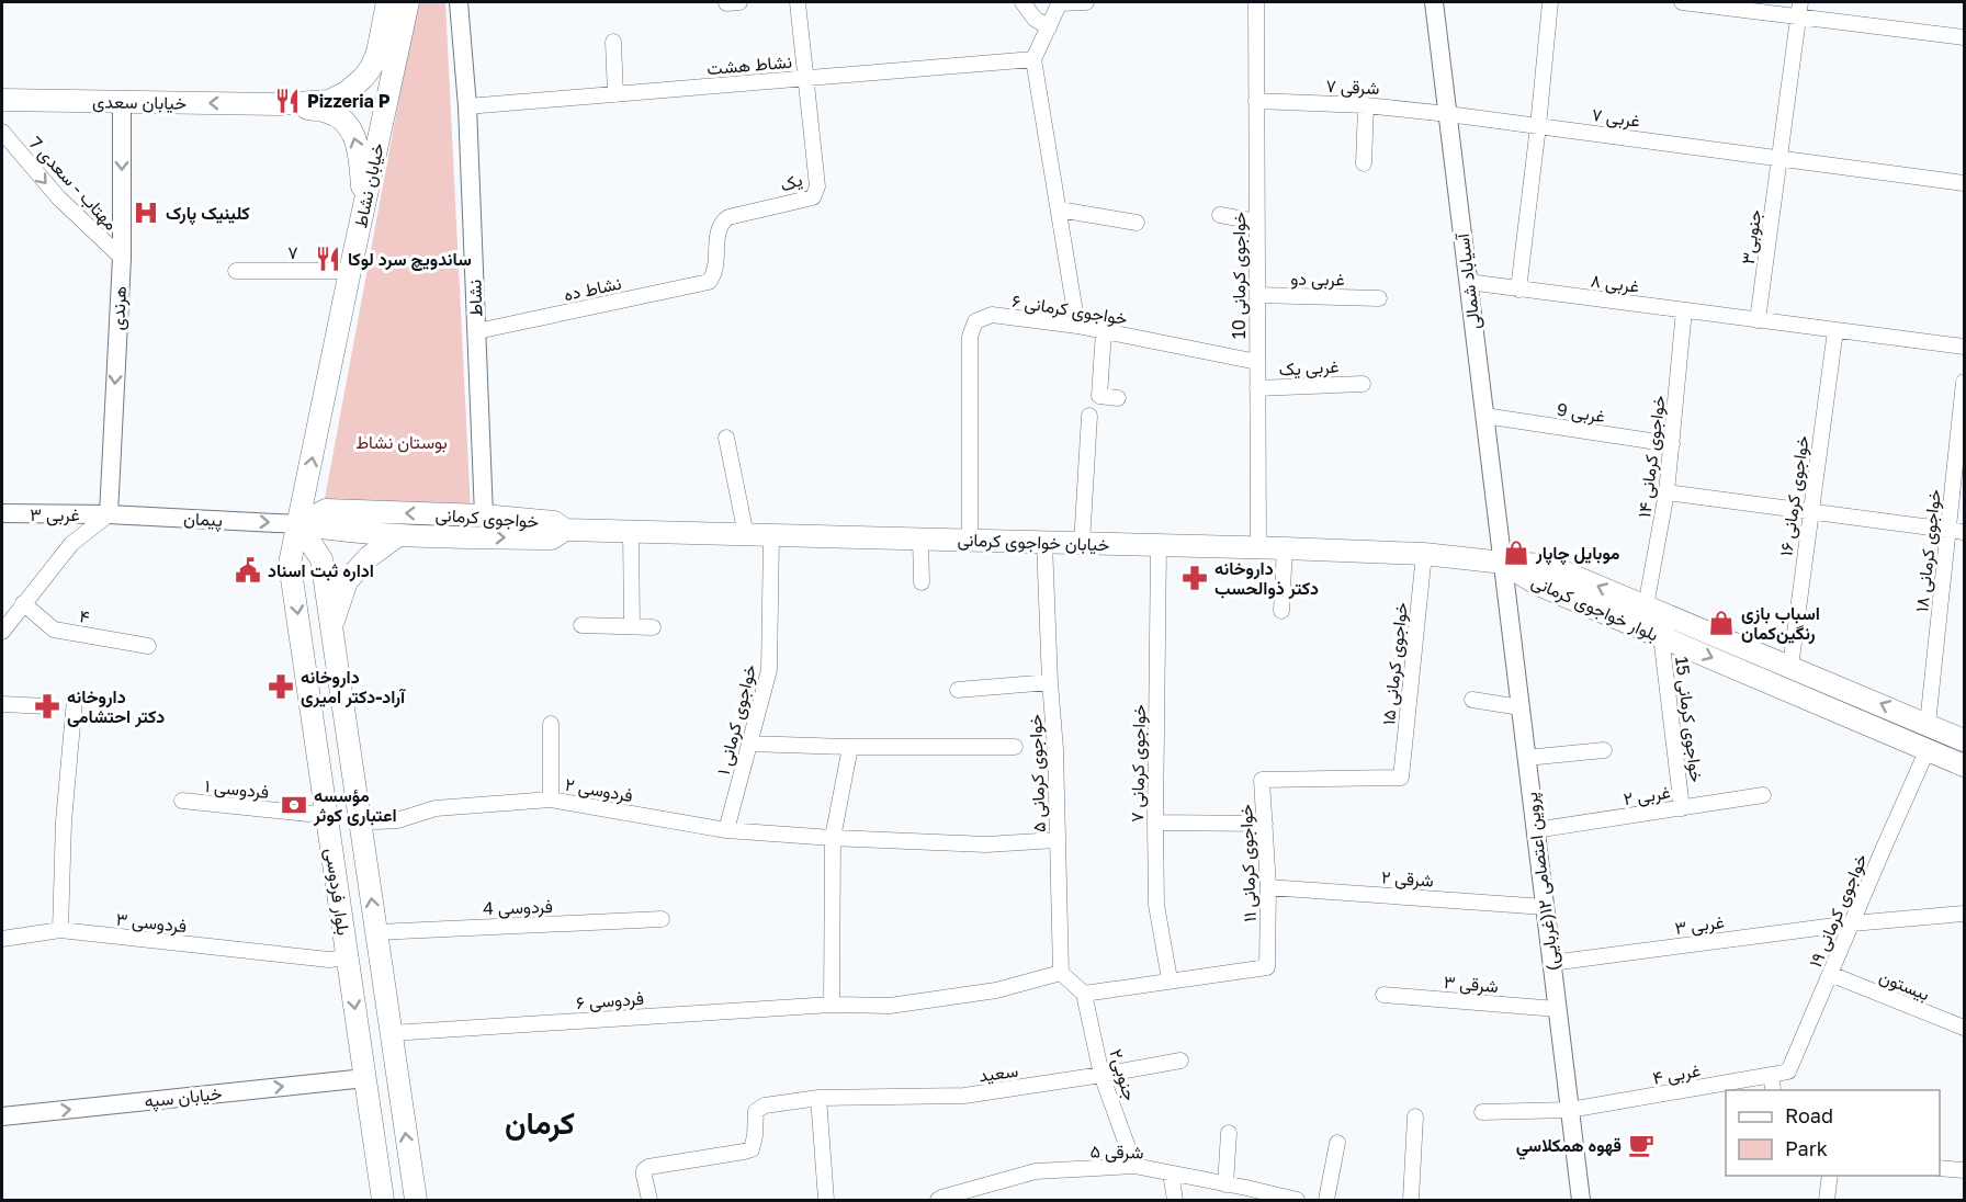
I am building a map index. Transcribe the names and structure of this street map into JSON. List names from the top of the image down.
{
  "streets": {
    "main road": [
      "خیابان سعدی",
      "خیابان نشاط",
      "خواجوی کرمانی",
      "خیابان خواجوی کرمانی",
      "بلوار خواجوی کرمانی",
      "بلوار فردوسی"
    ],
    "street": [
      "نشاط هشت",
      "شرقی ۷",
      "۷ غربی",
      "یک",
      "مهتاب - سعدی 7",
      "جنوبی۳",
      "۷",
      "خواجوی کرمانی 10",
      "غربی دو",
      "آسیاباد شمالی",
      "۸ غربی",
      "نشاط ده",
      "نشاط",
      "هرندی",
      "خواجوی کرمانی ۶",
      "غربی یک",
      "غربی 9",
      "خواجوی کرمانی ۱۴",
      "خواجوی کرمانی ۱۶",
      "۳ غربی",
      "پیمان",
      "خواجوی کرمانی ۱۸",
      "۴",
      "خواجوی کرمانی ۱۵",
      "خواجوی کرمانی ۱",
      "خواجوی کرمانی 15",
      "خواجوی کرمانی ۷",
      "خواجوی کرمانی ۵",
      "فردوسی ۱",
      "فردوسی ۲",
      "غربی ۲",
      "خواجوی کرمانی ۱۱",
      "شرقی ۲",
      "پروین اعتصامی ۱۲(غربایی)",
      "فردوسی 4",
      "خواجوی کرمانی ۱۹",
      "فردوسی ۳",
      "غربی ۳",
      "شرقی ۳",
      "بیستون",
      "فردوسی ۶",
      "سعید",
      "غربی ۴",
      "جنوبی۲",
      "خیابان سپه",
      "شرقی ۵"
    ]
  },
  "crossings": [
    ["نشاط هشت", "یک"],
    ["نشاط هشت", "نشاط"],
    ["شرقی ۷", "۷ غربی"],
    ["شرقی ۷", "خواجوی کرمانی 10"],
    ["شرقی ۷", "آسیاباد شمالی"],
    ["خیابان سعدی", "هرندی"],
    ["۷ غربی", "جنوبی۳"],
    ["۷ غربی", "آسیاباد شمالی"],
    ["یک", "نشاط ده"],
    ["مهتاب - سعدی 7", "هرندی"],
    ["خیابان نشاط", "۷"],
    ["خیابان نشاط", "خواجوی کرمانی"],
    ["خیابان نشاط", "پیمان"],
    ["خیابان نشاط", "بلوار فردوسی"],
    ["جنوبی۳", "۸ غربی"],
    ["خواجوی کرمانی 10", "غربی دو"],
    ["خواجوی کرمانی 10", "خواجوی کرمانی ۶"],
    ["خواجوی کرمانی 10", "غربی یک"],
    ["خواجوی کرمانی 10", "خیابان خواجوی کرمانی"],
    ["آسیاباد شمالی", "۸ غربی"],
    ["آسیاباد شمالی", "غربی 9"],
    ["آسیاباد شمالی", "خیابان خواجوی کرمانی"],
    ["آسیاباد شمالی", "بلوار خواجوی کرمانی"],
    ["آسیاباد شمالی", "پروین اعتصامی ۱۲(غربایی)"],
    ["۸ غربی", "خواجوی کرمانی ۱۴"],
    ["۸ غربی", "خواجوی کرمانی ۱۶"],
    ["نشاط ده", "نشاط"],
    ["نشاط", "خواجوی کرمانی"],
    ["هرندی", "۳ غربی"],
    ["هرندی", "پیمان"],
    ["خواجوی کرمانی ۶", "خیابان خواجوی کرمانی"],
    ["غربی 9", "خواجوی کرمانی ۱۴"],
    ["خواجوی کرمانی ۱۴", "بلوار خواجوی کرمانی"],
    ["خواجوی کرمانی ۱۶", "بلوار خواجوی کرمانی"],
    ["۳ غربی", "پیمان"],
    ["خواجوی کرمانی", "پیمان"],
    ["خواجوی کرمانی", "خیابان خواجوی کرمانی"],
    ["خواجوی کرمانی", "بلوار فردوسی"],
    ["پیمان", "بلوار فردوسی"],
    ["خیابان خواجوی کرمانی", "بلوار خواجوی کرمانی"],
    ["خیابان خواجوی کرمانی", "خواجوی کرمانی ۱۵"],
    ["خیابان خواجوی کرمانی", "خواجوی کرمانی ۱"],
    ["خیابان خواجوی کرمانی", "خواجوی کرمانی ۷"],
    ["خیابان خواجوی کرمانی", "خواجوی کرمانی ۵"],
    ["خیابان خواجوی کرمانی", "پروین اعتصامی ۱۲(غربایی)"],
    ["خواجوی کرمانی ۱۸", "بلوار خواجوی کرمانی"],
    ["بلوار خواجوی کرمانی", "خواجوی کرمانی 15"],
    ["بلوار خواجوی کرمانی", "پروین اعتصامی ۱۲(غربایی)"],
    ["بلوار خواجوی کرمانی", "خواجوی کرمانی ۱۹"],
    ["خواجوی کرمانی ۱۵", "خواجوی کرمانی ۱۱"],
    ["خواجوی کرمانی ۱", "فردوسی ۲"],
    ["خواجوی کرمانی 15", "غربی ۲"],
    ["خواجوی کرمانی ۷", "خواجوی کرمانی ۱۱"],
    ["خواجوی کرمانی ۵", "فردوسی ۲"],
    ["خواجوی کرمانی ۵", "فردوسی ۶"],
    ["فردوسی ۱", "بلوار فردوسی"],
    ["فردوسی ۲", "بلوار فردوسی"],
    ["غربی ۲", "پروین اعتصامی ۱۲(غربایی)"],
    ["خواجوی کرمانی ۱۱", "شرقی ۲"],
    ["شرقی ۲", "پروین اعتصامی ۱۲(غربایی)"],
    ["پروین اعتصامی ۱۲(غربایی)", "غربی ۳"],
    ["پروین اعتصامی ۱۲(غربایی)", "شرقی ۳"],
    ["پروین اعتصامی ۱۲(غربایی)", "غربی ۴"],
    ["بلوار فردوسی", "فردوسی 4"],
    ["بلوار فردوسی", "فردوسی ۳"],
    ["بلوار فردوسی", "فردوسی ۶"],
    ["بلوار فردوسی", "خیابان سپه"],
    ["خواجوی کرمانی ۱۹", "غربی ۳"],
    ["خواجوی کرمانی ۱۹", "بیستون"],
    ["خواجوی کرمانی ۱۹", "غربی ۴"],
    ["سعید", "جنوبی۲"],
    ["جنوبی۲", "شرقی ۵"]
  ],
  "one_way": [
    "خیابان سعدی",
    "مهتاب - سعدی 7",
    "خیابان نشاط",
    "هرندی",
    "پیمان",
    "خیابان سپه"
  ],
  "districts": ["کرمان"],
  "parks": ["بوستان نشاط"],
  "places": {
    "restaurant": ["Pizzeria P", "ساندویچ سرد لوکا"],
    "hospital": ["کلینیک پارک"],
    "shop": ["موبایل چاپار", "اسباب بازی رنگین‌کمان"],
    "public building": ["اداره ثبت اسناد"],
    "pharmacy": ["داروخانه دکتر ذوالحسب", "داروخانه آراد-دکتر امیری", "داروخانه دکتر احتشامی"],
    "bank": ["مؤسسه اعتباری کوثر"],
    "cafe": ["قهوه همكلاسي"]
  },
  "legend": ["Road", "Park"]
}
